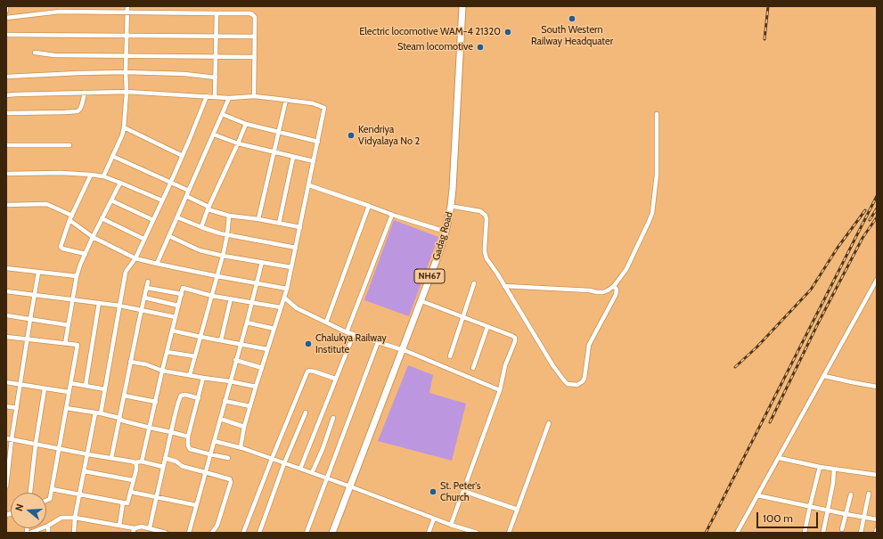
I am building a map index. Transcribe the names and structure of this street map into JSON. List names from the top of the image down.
{
  "streets": {
    "highway": ["Gadag Road", "NH67"]
  },
  "places": [
    "South Western Railway Headquater",
    "Electric locomotive WAM-4 21320",
    "Steam locomotive",
    "Kendriya Vidyalaya No 2",
    "Chalukya Railway Institute",
    "St. Peter's Church"
  ],
  "scale_bar": "100 m",
  "north": "left"
}
